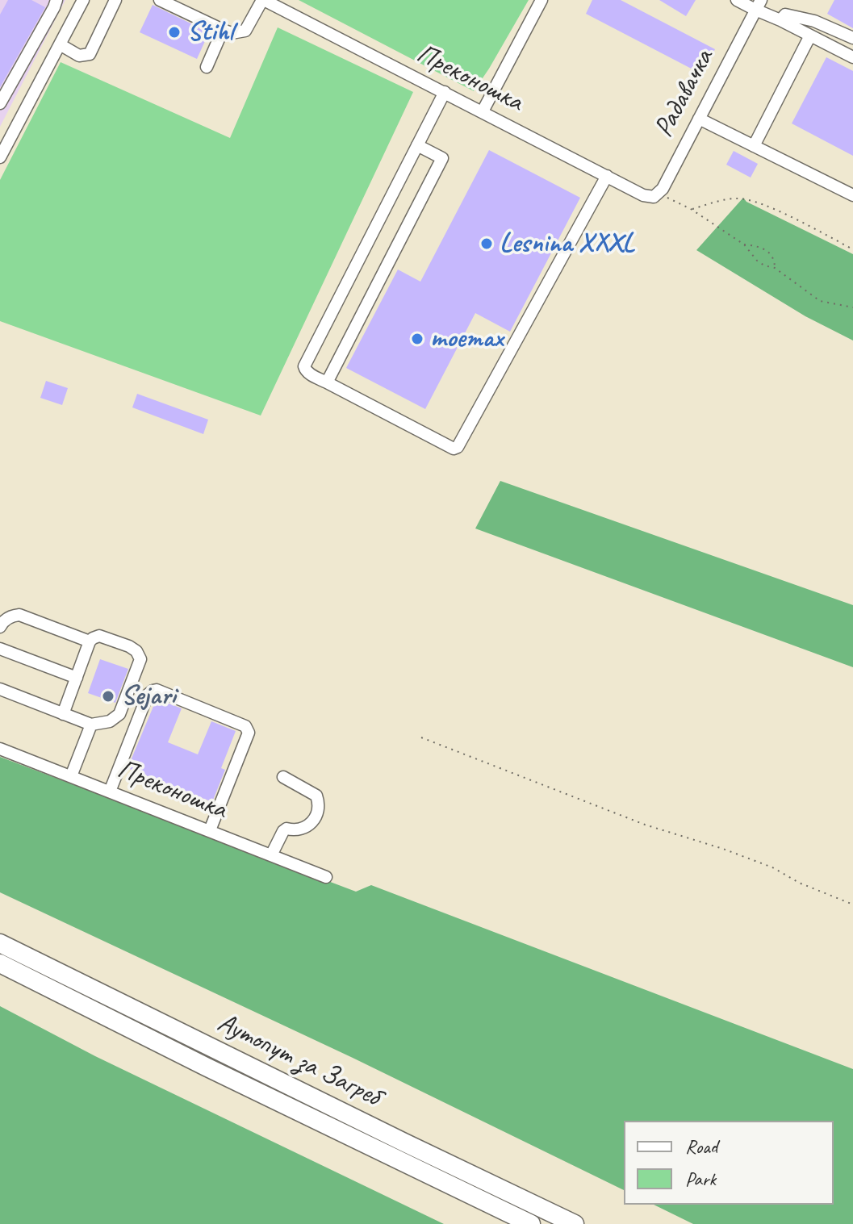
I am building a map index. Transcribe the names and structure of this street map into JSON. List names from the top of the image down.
{
  "streets": {
    "highway": ["Аутопут за Загреб"],
    "street": ["Преконошка", "Радавачка"]
  },
  "crossings": [
    ["Преконошка", "Радавачка"]
  ],
  "places": [
    "Stihl",
    "Lesnina XXXL",
    "moemax",
    "Sejari"
  ],
  "legend": ["Road", "Park"]
}
